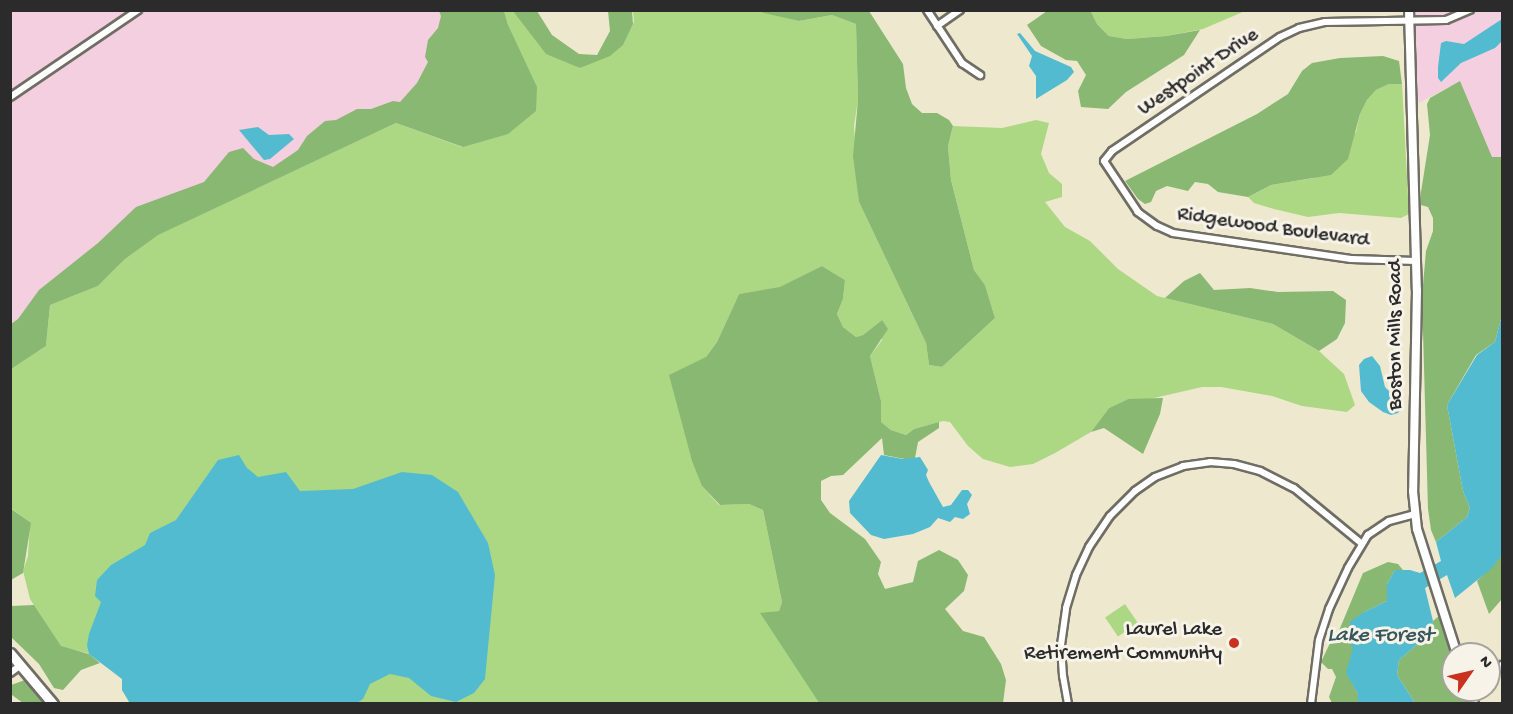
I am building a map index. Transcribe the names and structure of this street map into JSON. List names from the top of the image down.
{
  "streets": {
    "street": ["Westpoint Drive", "Ridgewood Boulevard", "Boston Mills Road"]
  },
  "crossings": [
    ["Westpoint Drive", "Ridgewood Boulevard"],
    ["Westpoint Drive", "Boston Mills Road"],
    ["Ridgewood Boulevard", "Boston Mills Road"]
  ],
  "water": ["Lake Forest"],
  "places": ["Laurel Lake Retirement Community"],
  "north": "top right"
}
